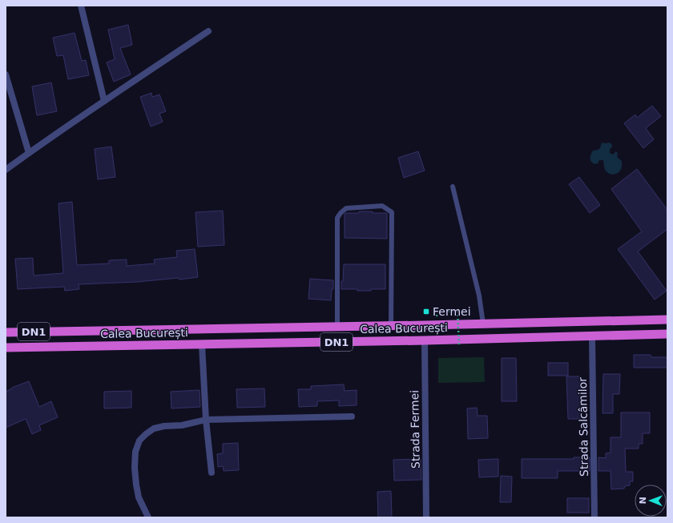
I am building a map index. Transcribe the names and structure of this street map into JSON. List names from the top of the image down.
{
  "streets": {
    "highway": ["Calea București", "DN1"],
    "street": ["Strada Salcâmilor", "Strada Fermei"]
  },
  "crossings": [
    ["Calea București", "Strada Salcâmilor"],
    ["Calea București", "Strada Fermei"]
  ],
  "places": {
    "transit": ["Fermei"]
  },
  "north": "left"
}
